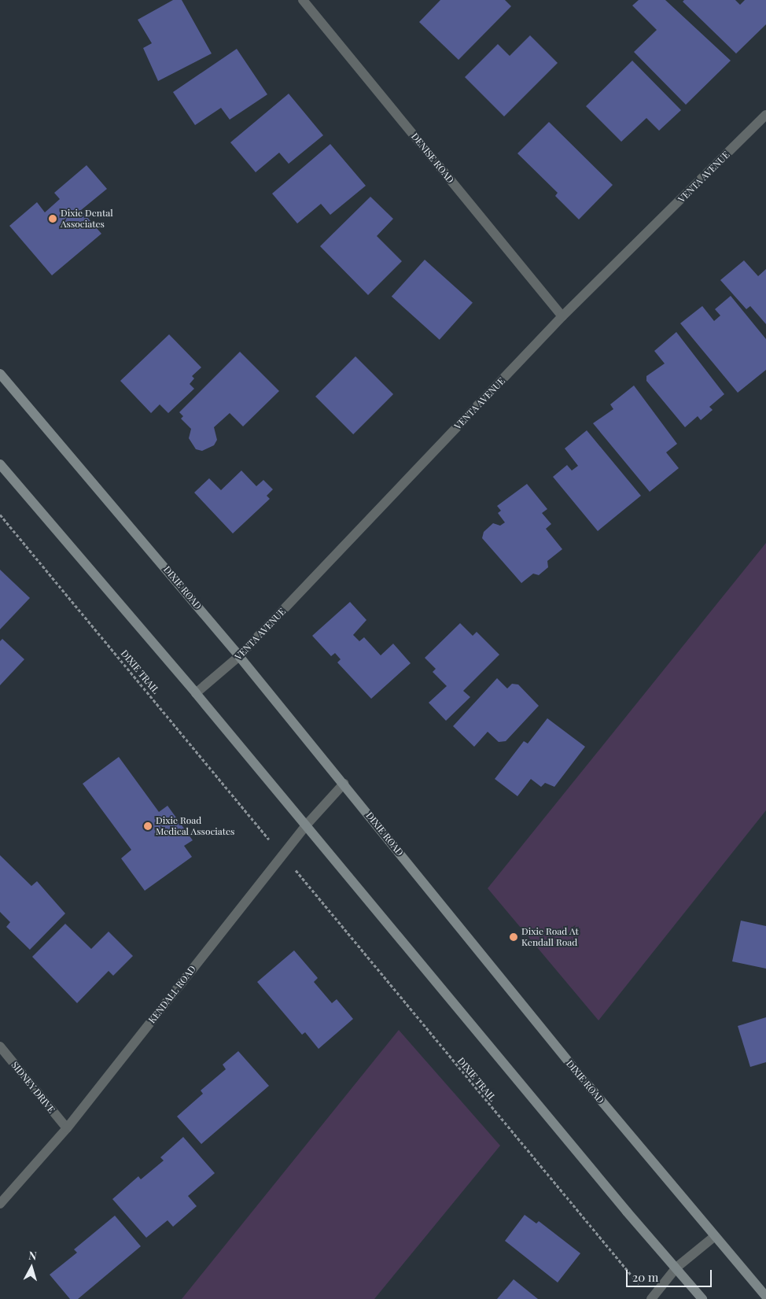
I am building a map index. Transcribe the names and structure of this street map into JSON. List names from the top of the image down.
{
  "streets": {
    "main road": ["DIXIE ROAD"],
    "street": [
      "DENISE ROAD",
      "VENTA AVENUE",
      "KENDALL ROAD",
      "SIDNEY DRIVE"
    ],
    "path": ["DIXIE TRAIL"]
  },
  "crossings": [
    ["DENISE ROAD", "VENTA AVENUE"],
    ["VENTA AVENUE", "DIXIE ROAD"],
    ["DIXIE ROAD", "KENDALL ROAD"],
    ["KENDALL ROAD", "SIDNEY DRIVE"]
  ],
  "places": ["Dixie Dental Associates", "Dixie Road Medical Associates", "Dixie Road At Kendall Road"],
  "scale_bar": "20 m",
  "north": "top"
}
